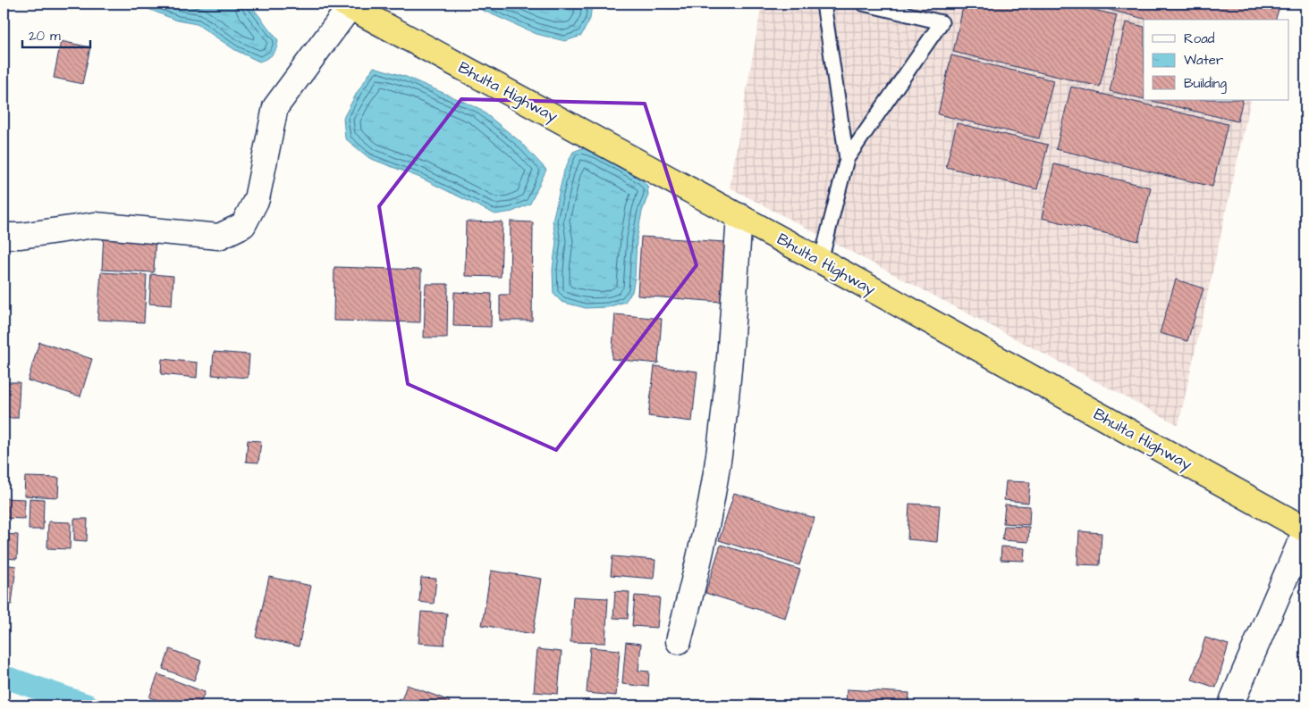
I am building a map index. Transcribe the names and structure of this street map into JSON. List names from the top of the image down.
{
  "streets": {
    "highway": ["Bhulta Highway"]
  },
  "legend": ["Road", "Water", "Building"],
  "scale_bar": "20 m"
}
